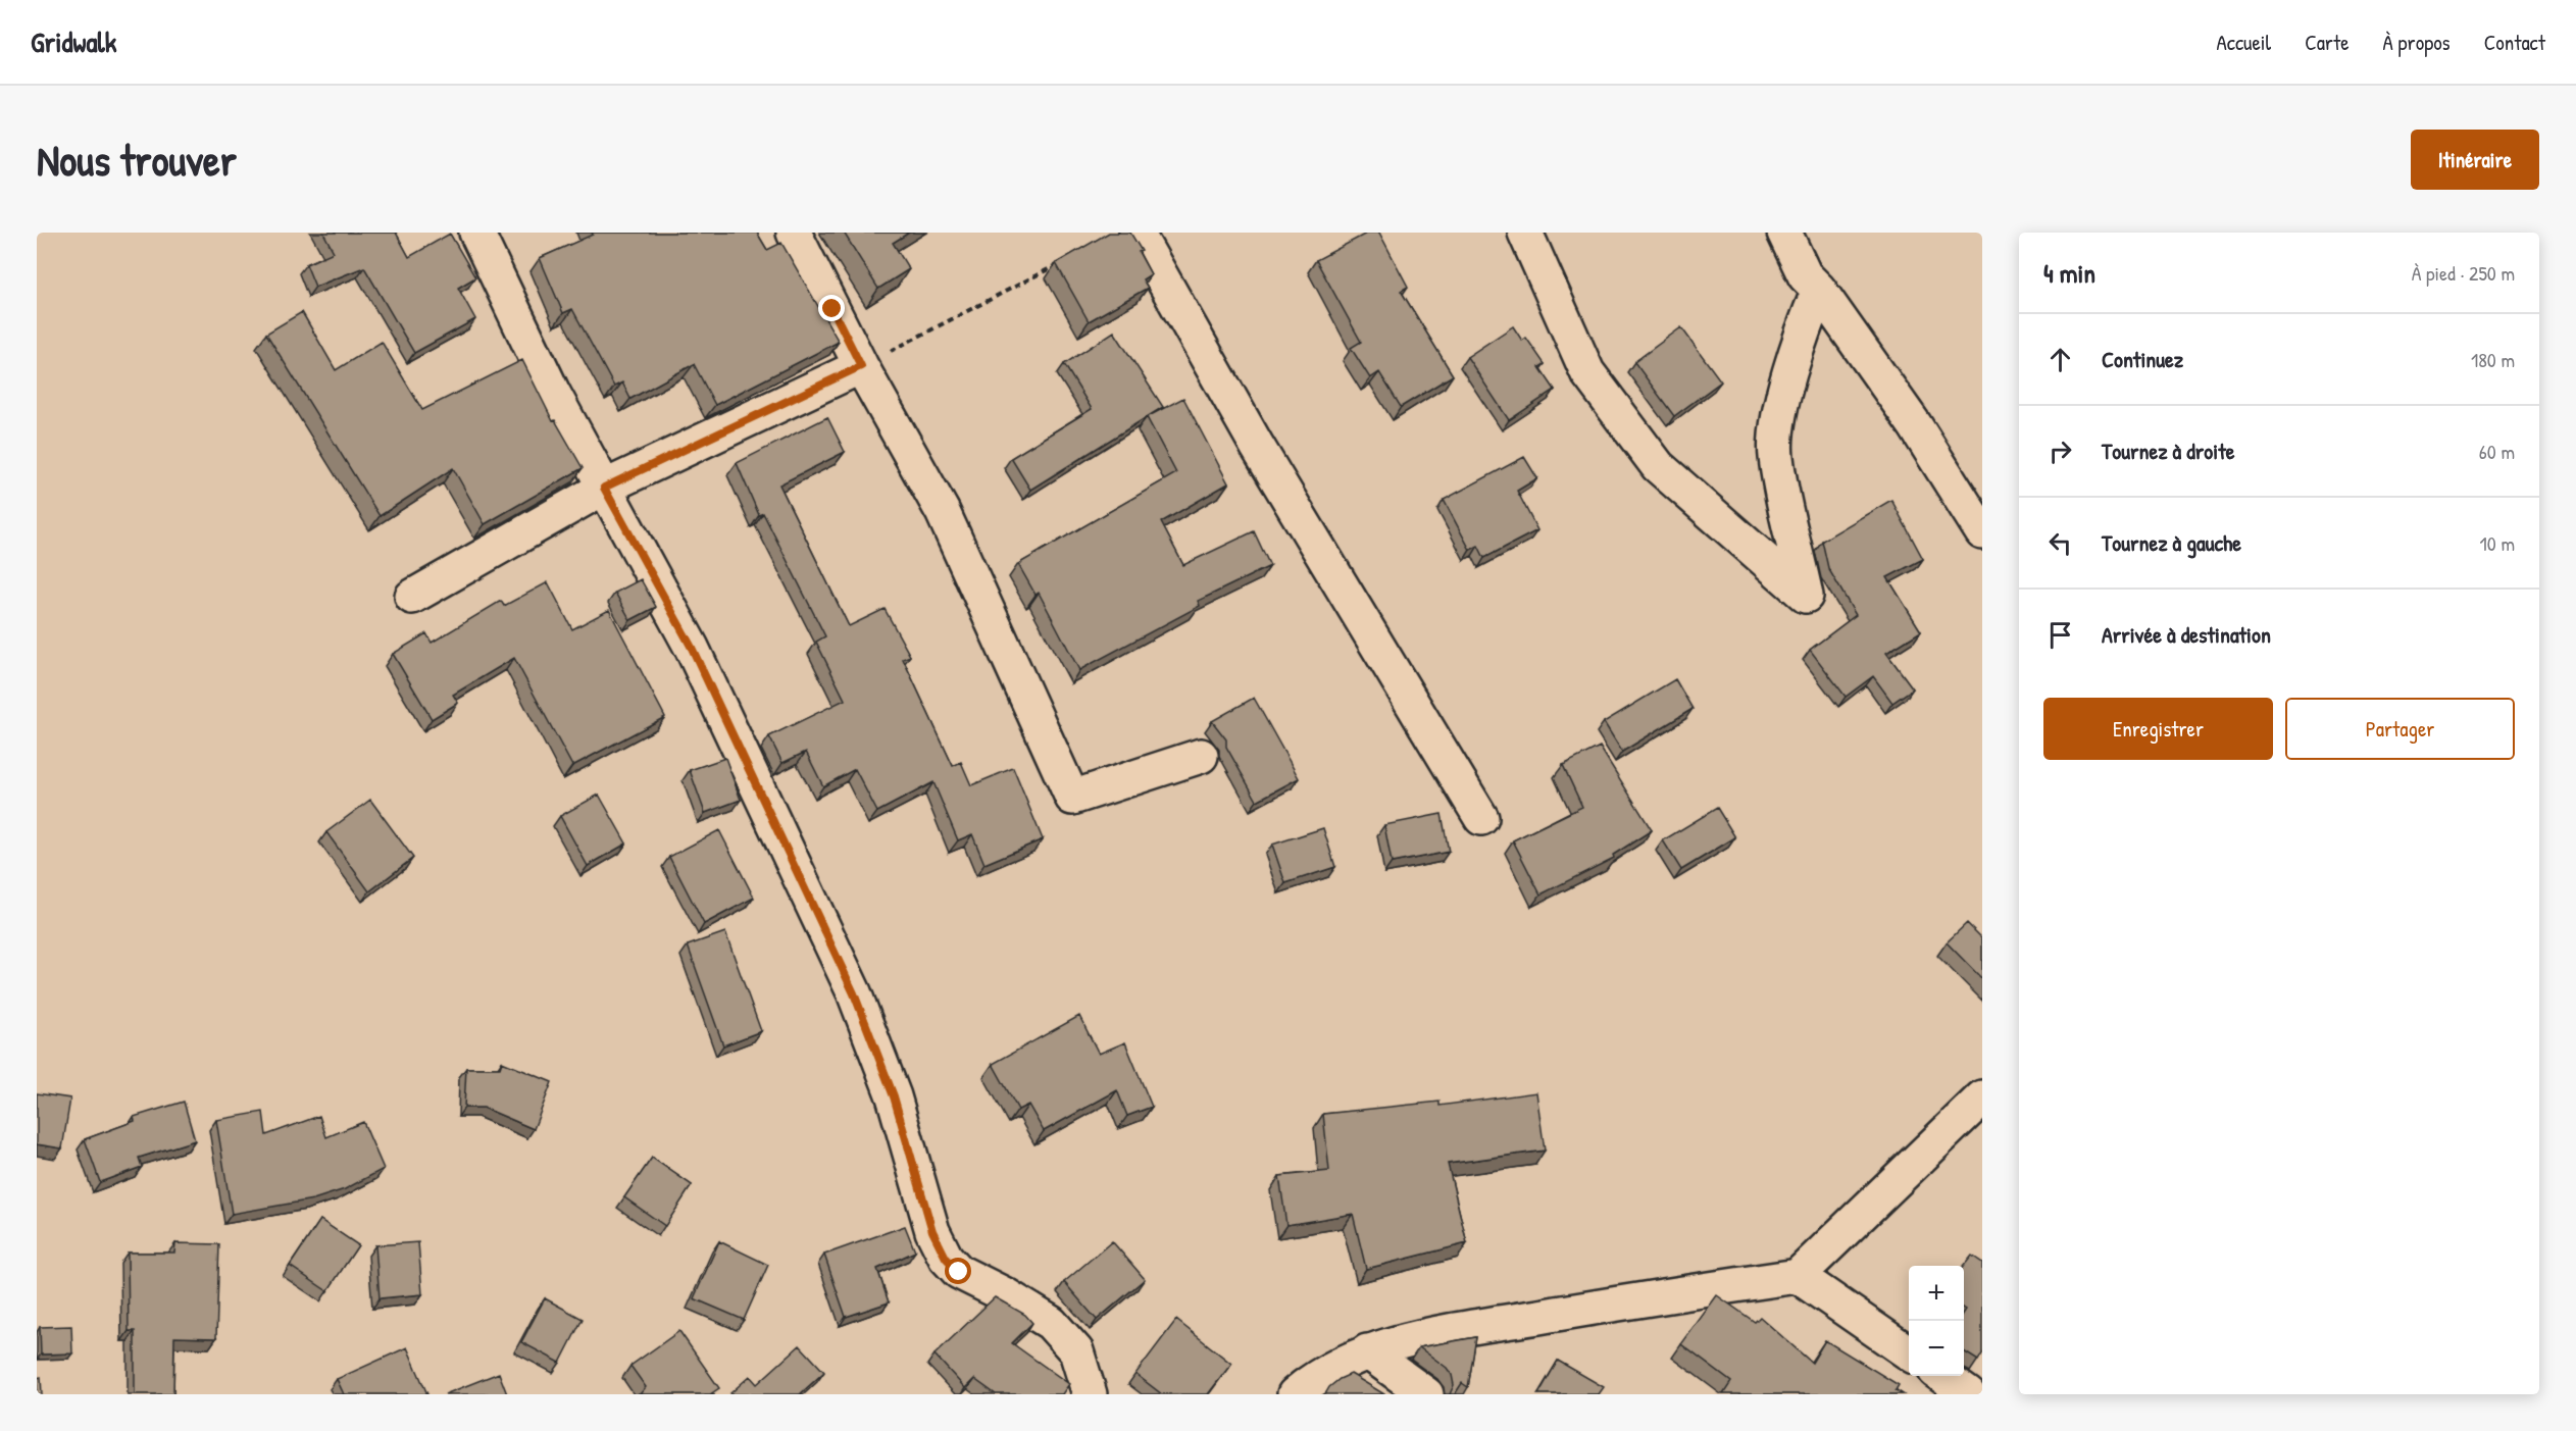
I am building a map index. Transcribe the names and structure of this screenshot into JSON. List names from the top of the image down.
{
  "page": {
    "header": "Gridwalk",
    "nav": [
      "Accueil",
      "Carte",
      "À propos",
      "Contact"
    ],
    "buttons": [
      "Itinéraire",
      ["Enregistrer", "Partager"]
    ],
    "title": "Nous trouver",
    "heading": ["4 min", "À pied · 250 m"],
    "list": [
      ["Continuez", "180 m"],
      ["Tournez à droite", "60 m"],
      ["Tournez à gauche", "10 m"],
      "Arrivée à destination"
    ],
    "map_buttons": ["+", "−"]
  }
}
